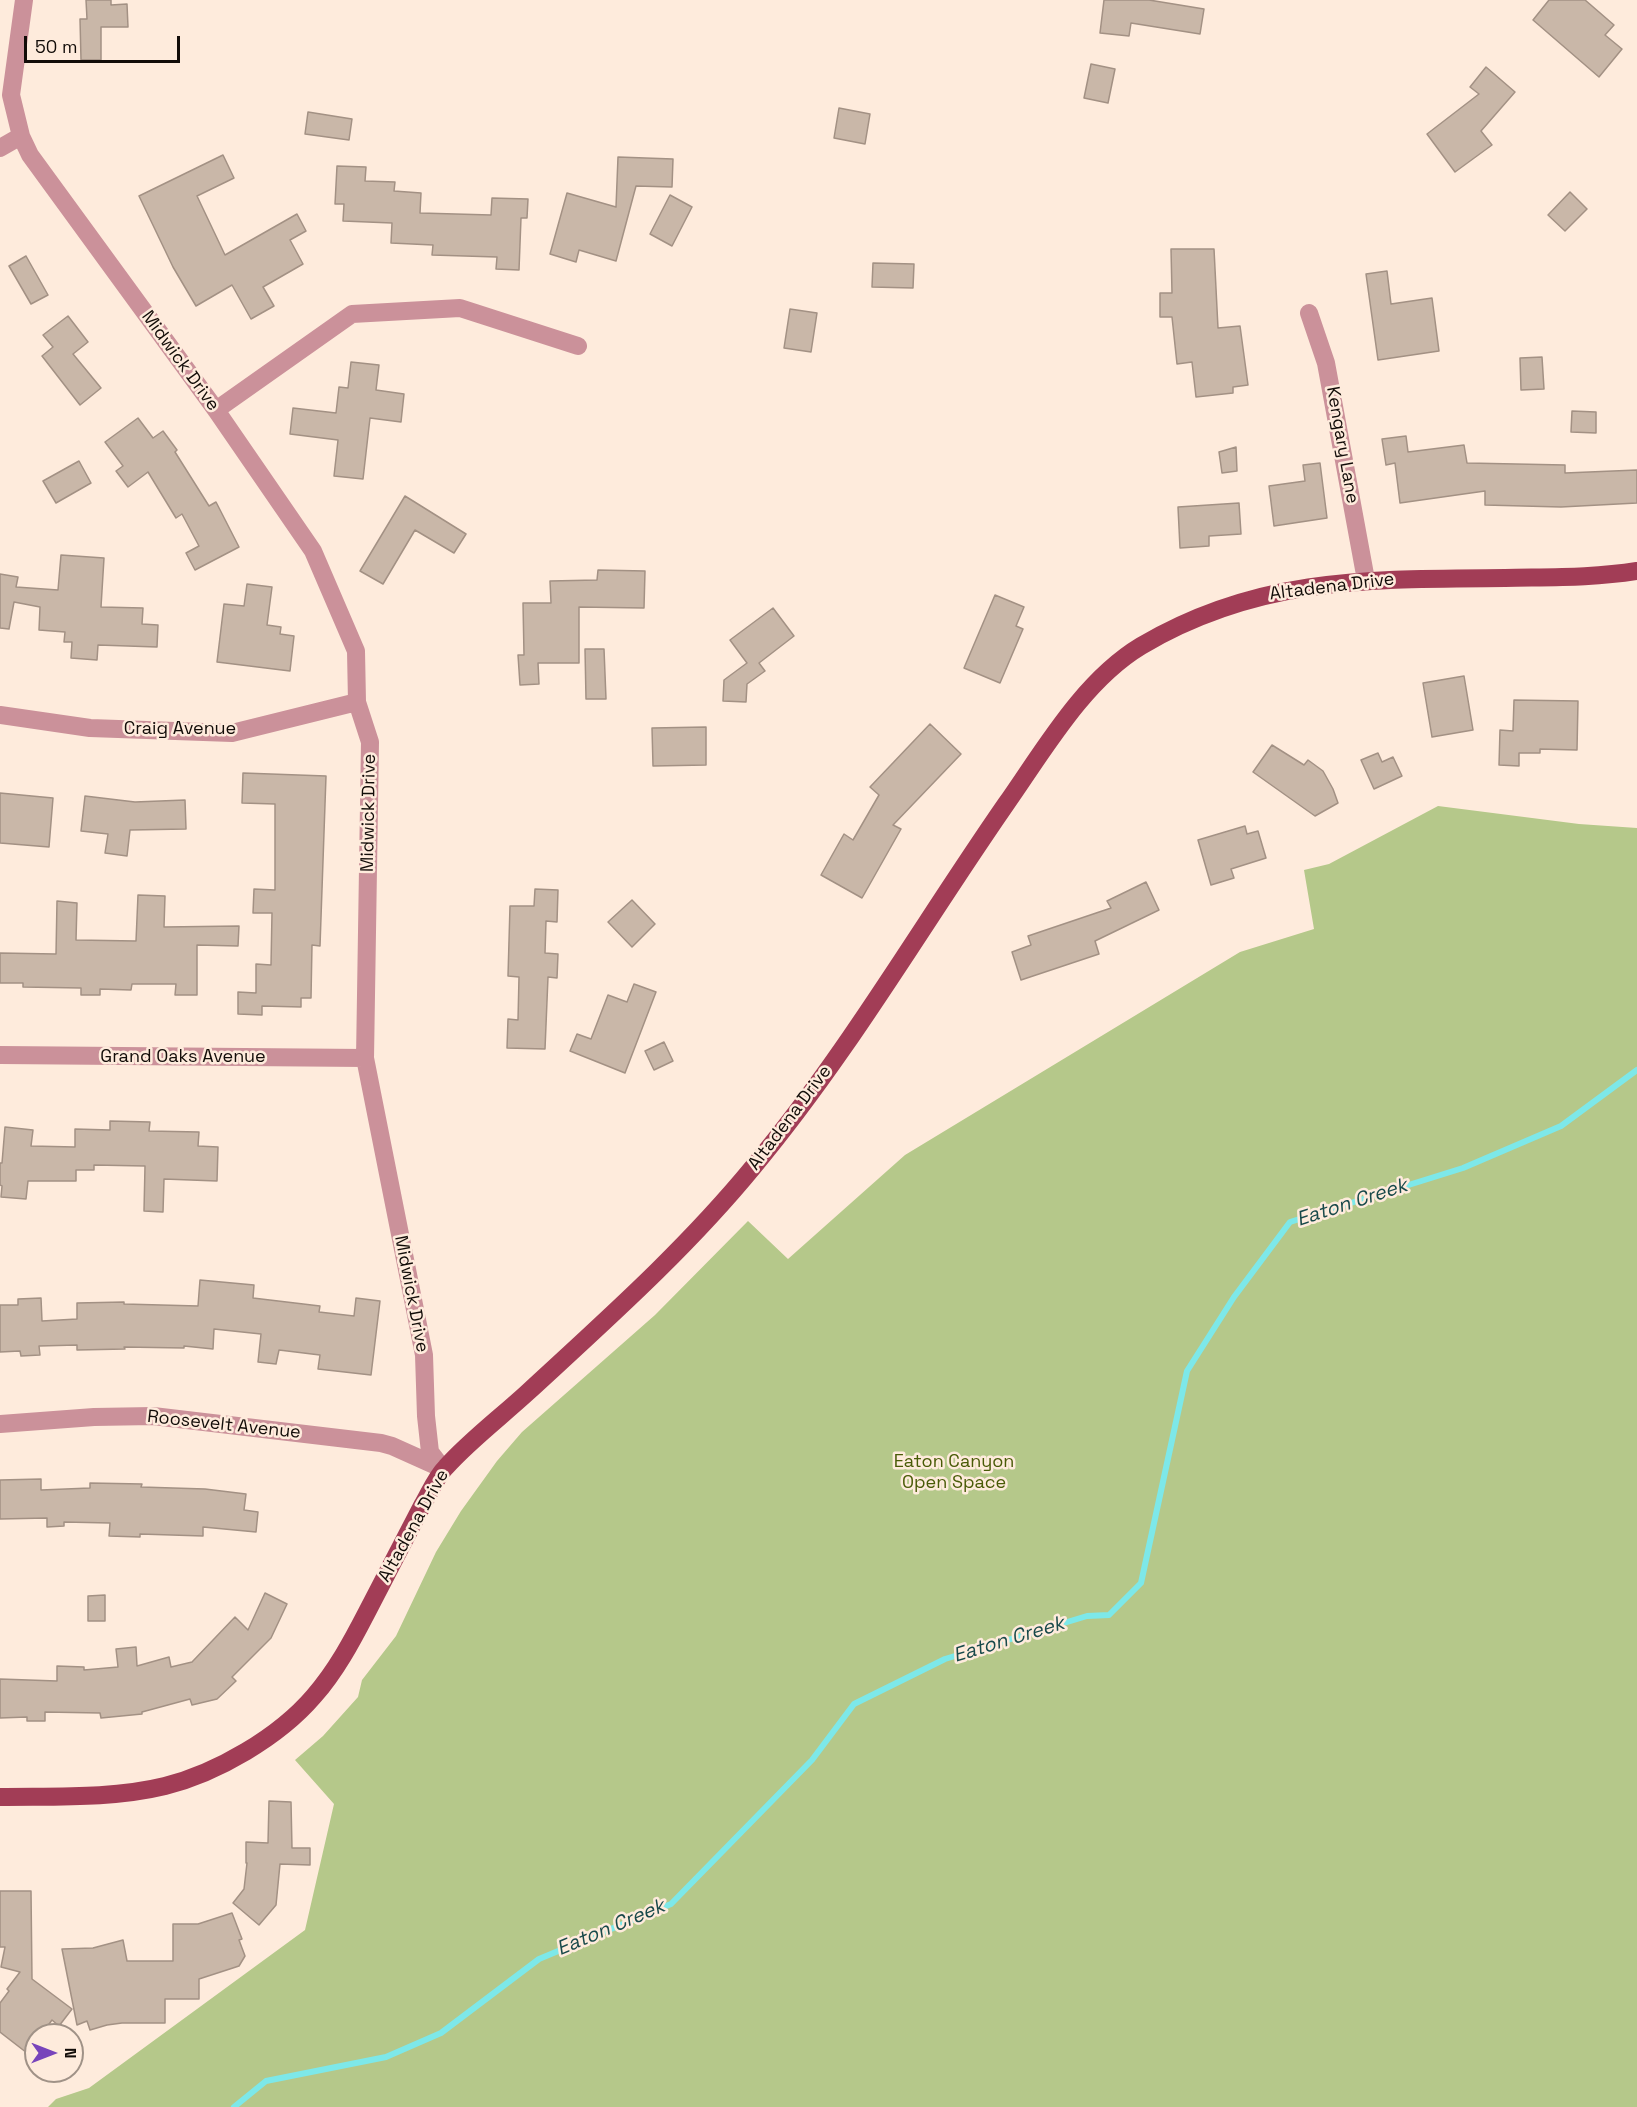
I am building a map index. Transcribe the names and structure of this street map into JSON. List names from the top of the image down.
{
  "streets": {
    "main road": ["Altadena Drive"],
    "street": [
      "Midwick Drive",
      "Kengary Lane",
      "Craig Avenue",
      "Grand Oaks Avenue",
      "Roosevelt Avenue"
    ]
  },
  "crossings": [
    ["Midwick Drive", "Altadena Drive"],
    ["Midwick Drive", "Craig Avenue"],
    ["Midwick Drive", "Grand Oaks Avenue"],
    ["Midwick Drive", "Roosevelt Avenue"],
    ["Kengary Lane", "Altadena Drive"],
    ["Altadena Drive", "Roosevelt Avenue"]
  ],
  "water": ["Eaton Creek"],
  "parks": ["Eaton Canyon Open Space"],
  "scale_bar": "50 m",
  "north": "right"
}
